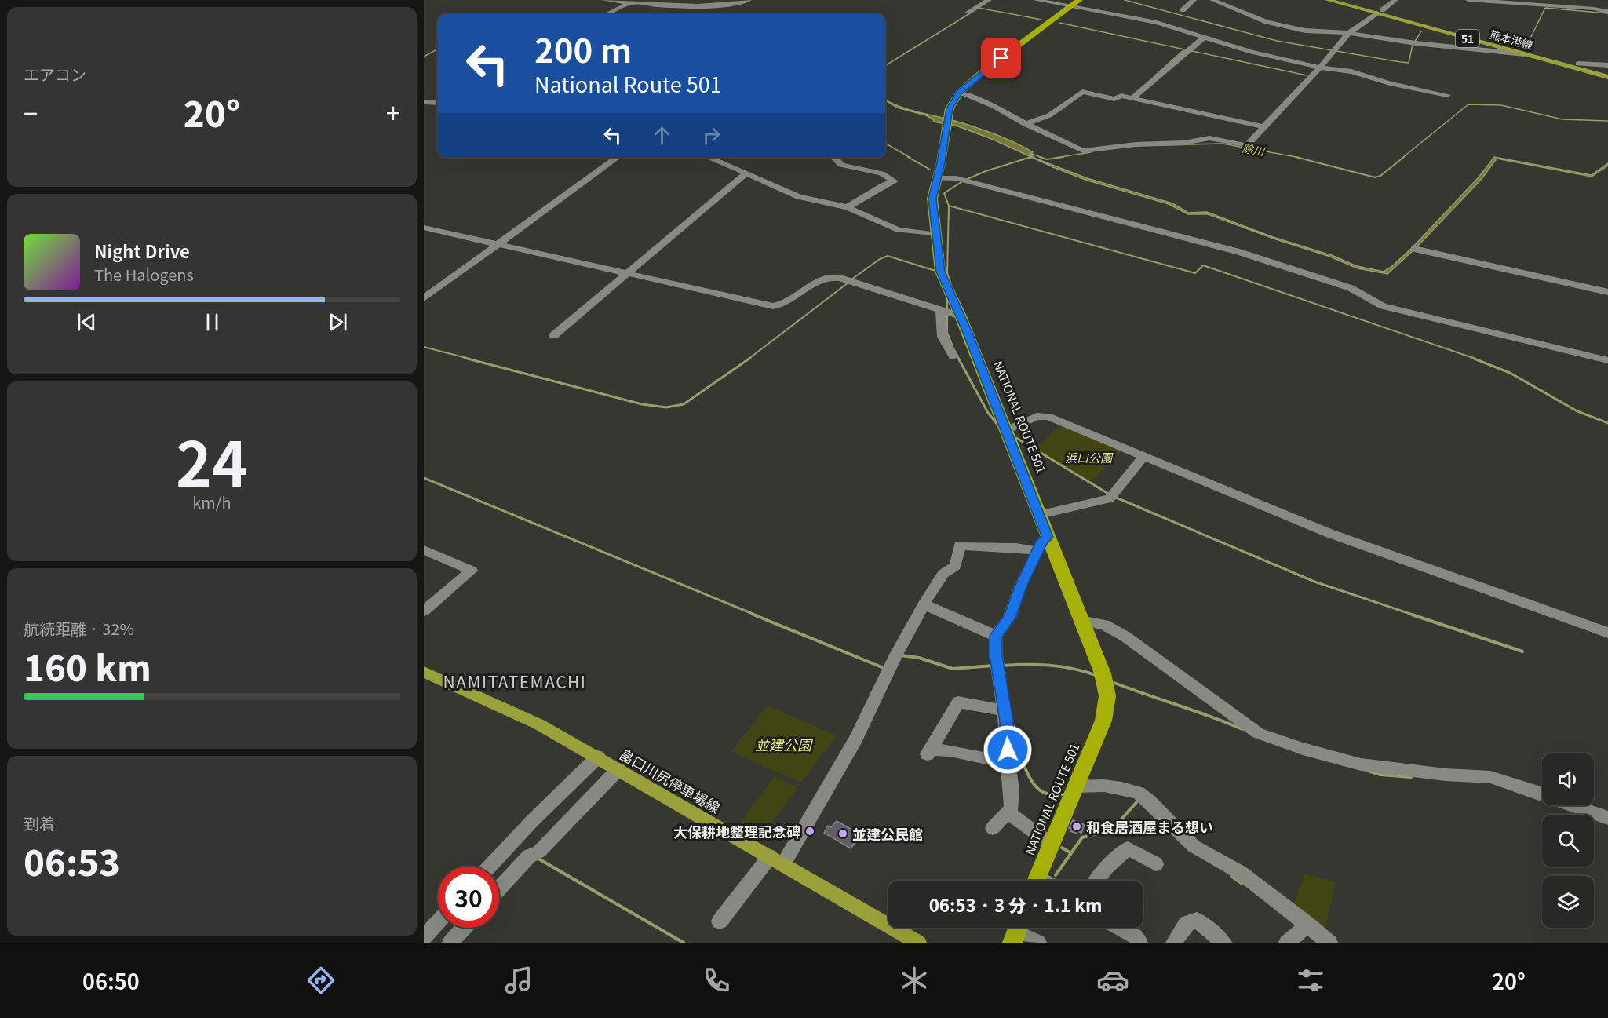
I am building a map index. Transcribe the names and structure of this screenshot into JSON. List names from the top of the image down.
{
  "streets": {
    "highway": ["NATIONAL ROUTE 501"],
    "main road": ["51", "熊本港線", "畠口川尻停車場線"]
  },
  "districts": ["NAMITATEMACHI"],
  "water": ["除川"],
  "parks": ["浜口公園", "並建公園"],
  "places": ["和食居酒屋まる想い", "大保耕地整理記念碑", "並建公民館"],
  "page": {
    "tile": [
      "エアコン",
      ["24", "km/h"],
      ["航続距離 · 32%", "160 km"],
      ["到着", "06:53"]
    ],
    "turn": ["200 m", "National Route 501"],
    "heat": ["−", "20°", "+"],
    "song": ["Night Drive", "The Halogens"],
    "limit": "30",
    "trip": "06:53 · 3 分 · 1.1 km",
    "tabs": ["06:50", "20°"]
  }
}
